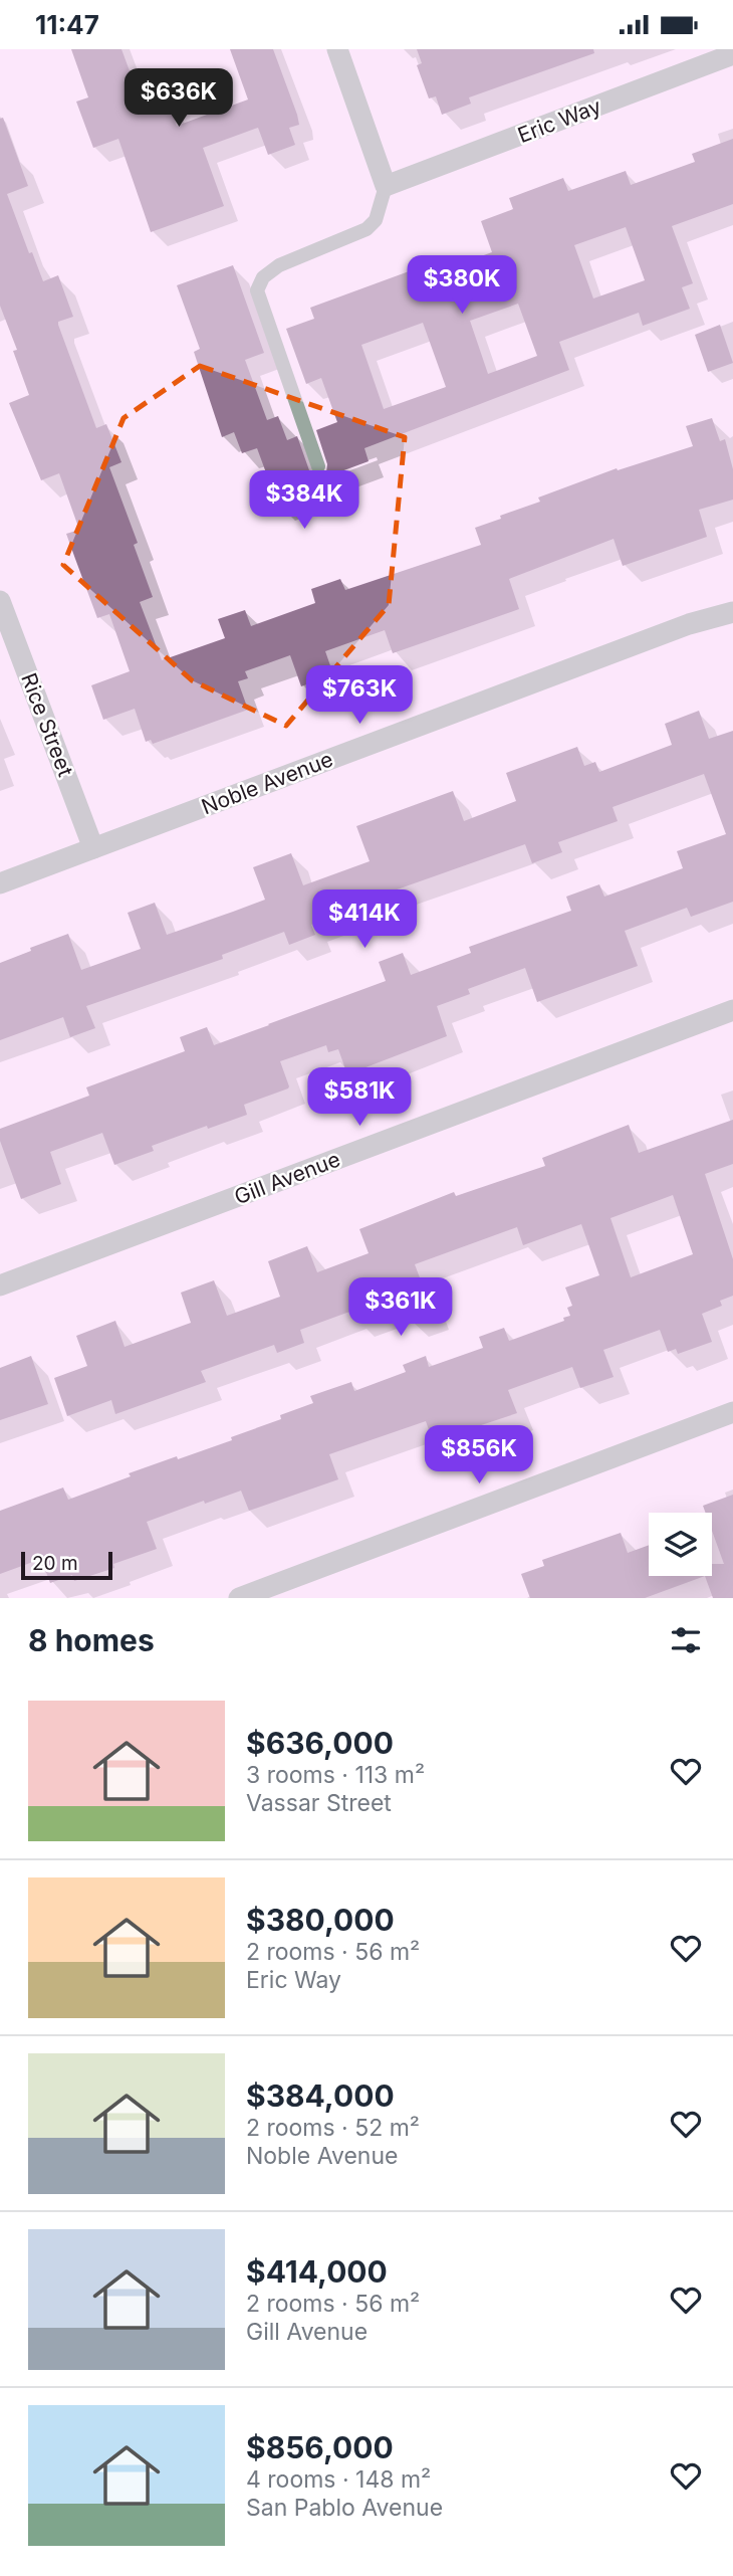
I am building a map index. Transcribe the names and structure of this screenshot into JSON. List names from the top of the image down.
{
  "streets": {
    "street": [
      "Eric Way",
      "Rice Street",
      "Noble Avenue",
      "Gill Avenue"
    ]
  },
  "crossings": [
    ["Rice Street", "Noble Avenue"]
  ],
  "scale_bar": "20 m",
  "page": {
    "status": "11:47",
    "price": [
      "$636K",
      "$380K",
      "$384K",
      "$763K",
      "$414K",
      "$581K",
      "$361K",
      "$856K"
    ],
    "scale": "20 m",
    "heading": "8 homes",
    "list": [
      {
        "name": "$636,000",
        "note": "3 rooms · 113 m² · Vassar Street"
      },
      {
        "name": "$380,000",
        "note": "2 rooms · 56 m² · Eric Way"
      },
      {
        "name": "$384,000",
        "note": "2 rooms · 52 m² · Noble Avenue"
      },
      {
        "name": "$414,000",
        "note": "2 rooms · 56 m² · Gill Avenue"
      },
      {
        "name": "$856,000",
        "note": "4 rooms · 148 m² · San Pablo Avenue"
      }
    ]
  }
}
